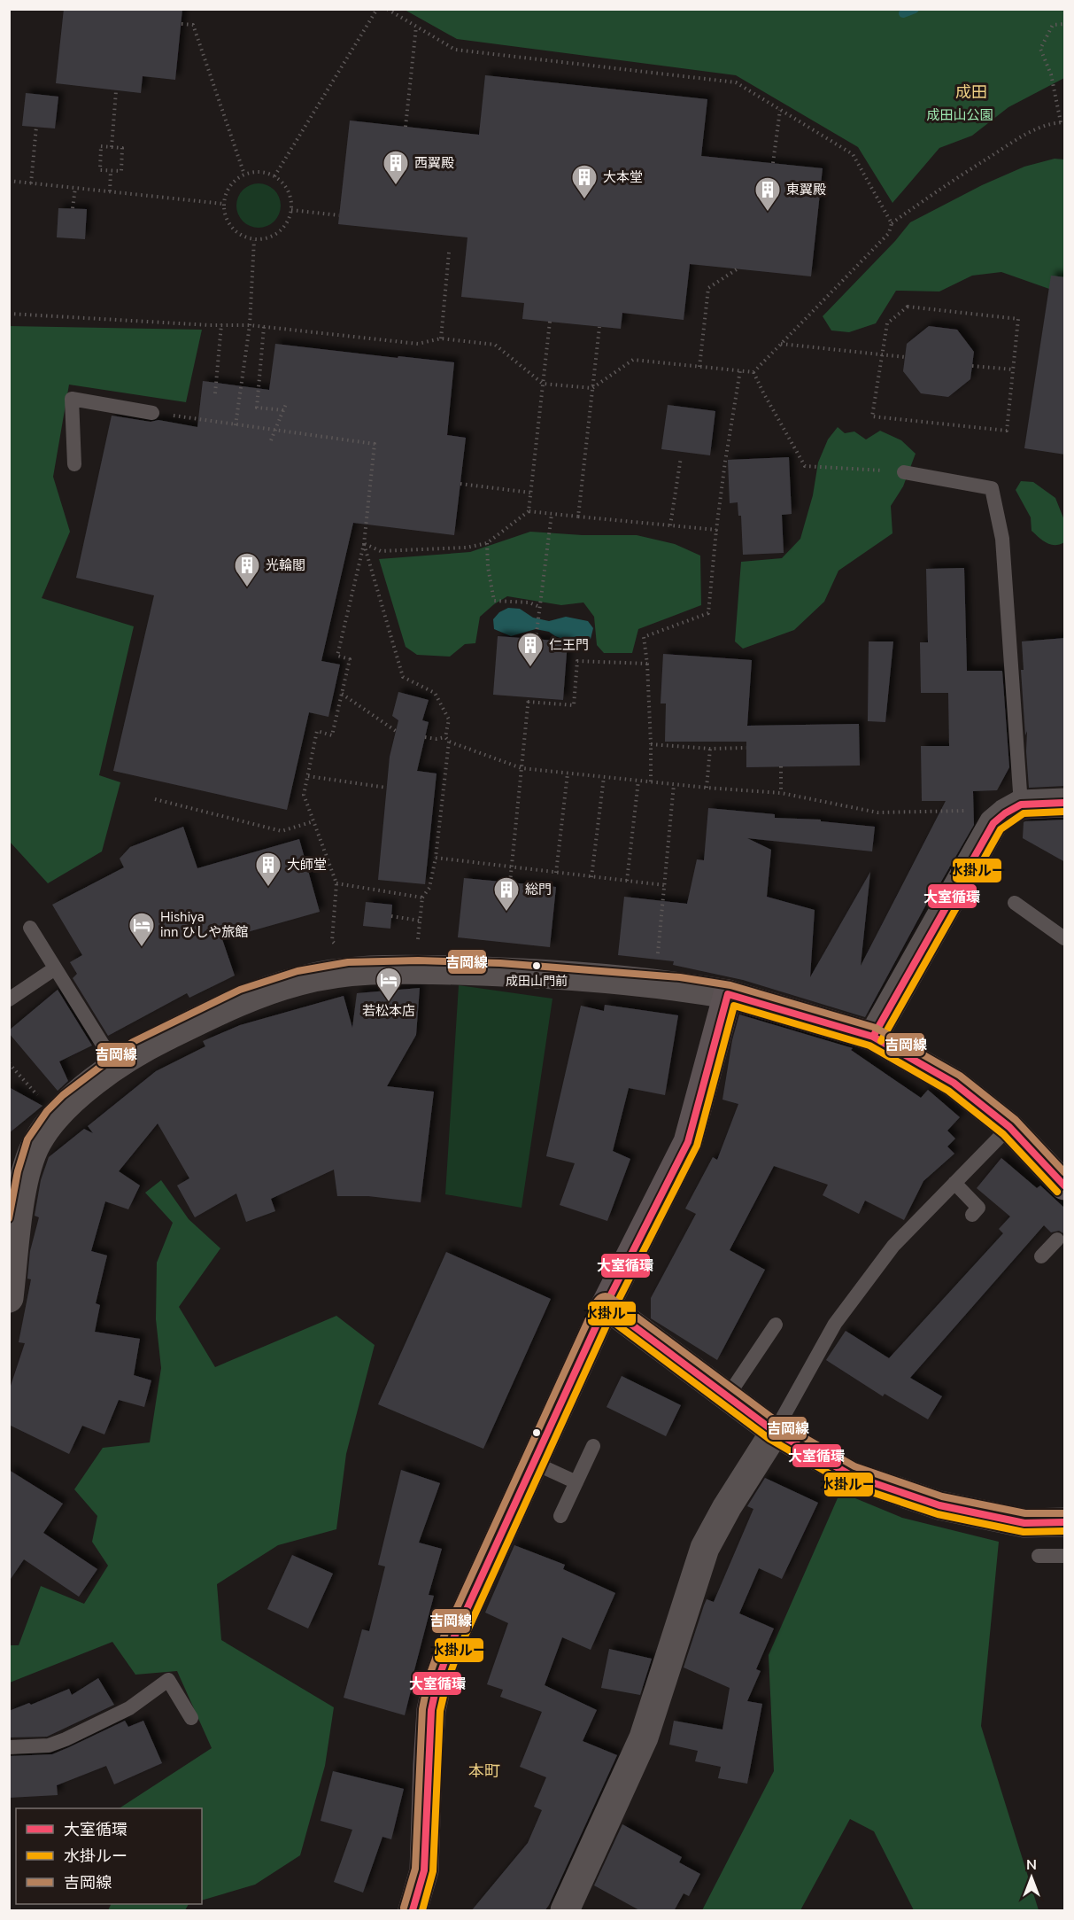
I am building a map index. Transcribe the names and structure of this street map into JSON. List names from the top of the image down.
{
  "districts": ["成田", "本町"],
  "parks": ["成田山公園"],
  "places": {
    "building": [
      "西翼殿",
      "大本堂",
      "東翼殿",
      "光輪閣",
      "仁王門",
      "大師堂",
      "総門"
    ],
    "hotel": ["Hishiya inn ひしや旅館", "若松本店"],
    "other": ["成田山門前"]
  },
  "lines": ["transit line 大室循環", "transit line 水掛ルー", "transit line 吉岡線"],
  "legend": ["大室循環", "水掛ルー", "吉岡線"],
  "north": "top"
}
